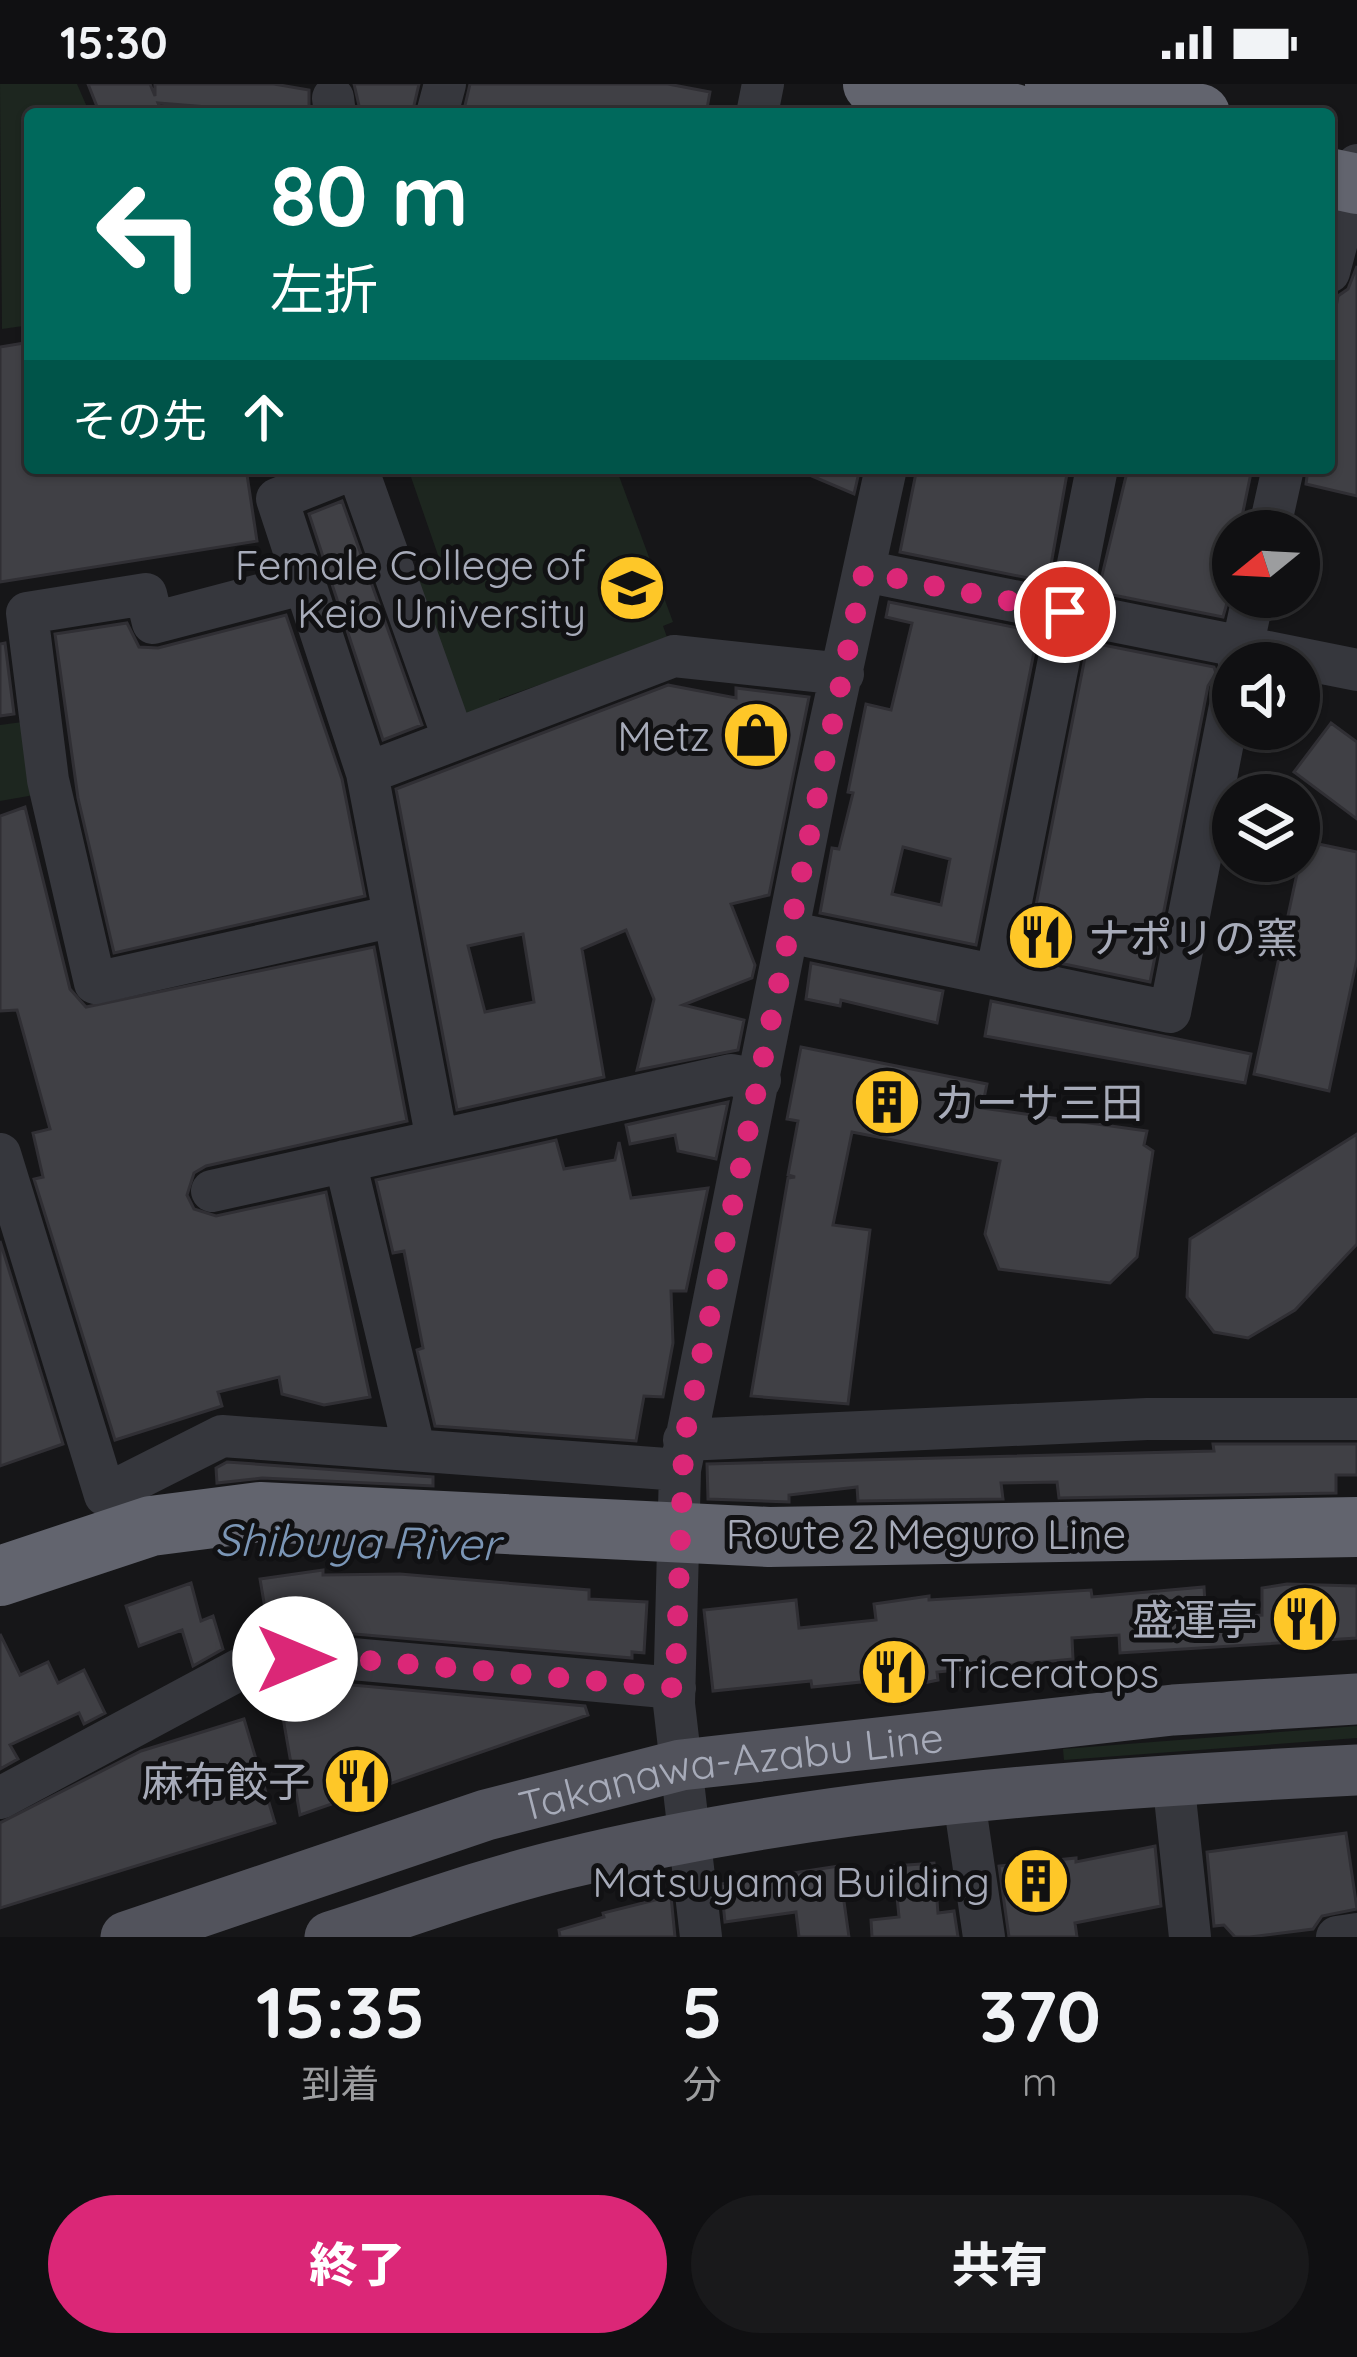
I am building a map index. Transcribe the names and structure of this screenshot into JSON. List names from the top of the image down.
{
  "streets": {
    "highway": ["Route 2 Meguro Line"],
    "main road": ["Takanawa-Azabu Line"]
  },
  "water": ["Shibuya River"],
  "places": {
    "school or university": ["Female College of Keio University"],
    "shop": ["Metz"],
    "restaurant": [
      "ナポリの窯",
      "盛運亭",
      "Triceratops",
      "麻布餃子"
    ],
    "building": ["カーサ三田", "Matsuyama Building"]
  },
  "north": "left",
  "page": {
    "status": "15:30",
    "turn": ["80 m", "左折"],
    "then": "その先",
    "eta": [
      "15:35",
      "到着",
      "5",
      "分",
      "370",
      "m"
    ],
    "buttons": ["終了", "共有"]
  }
}
